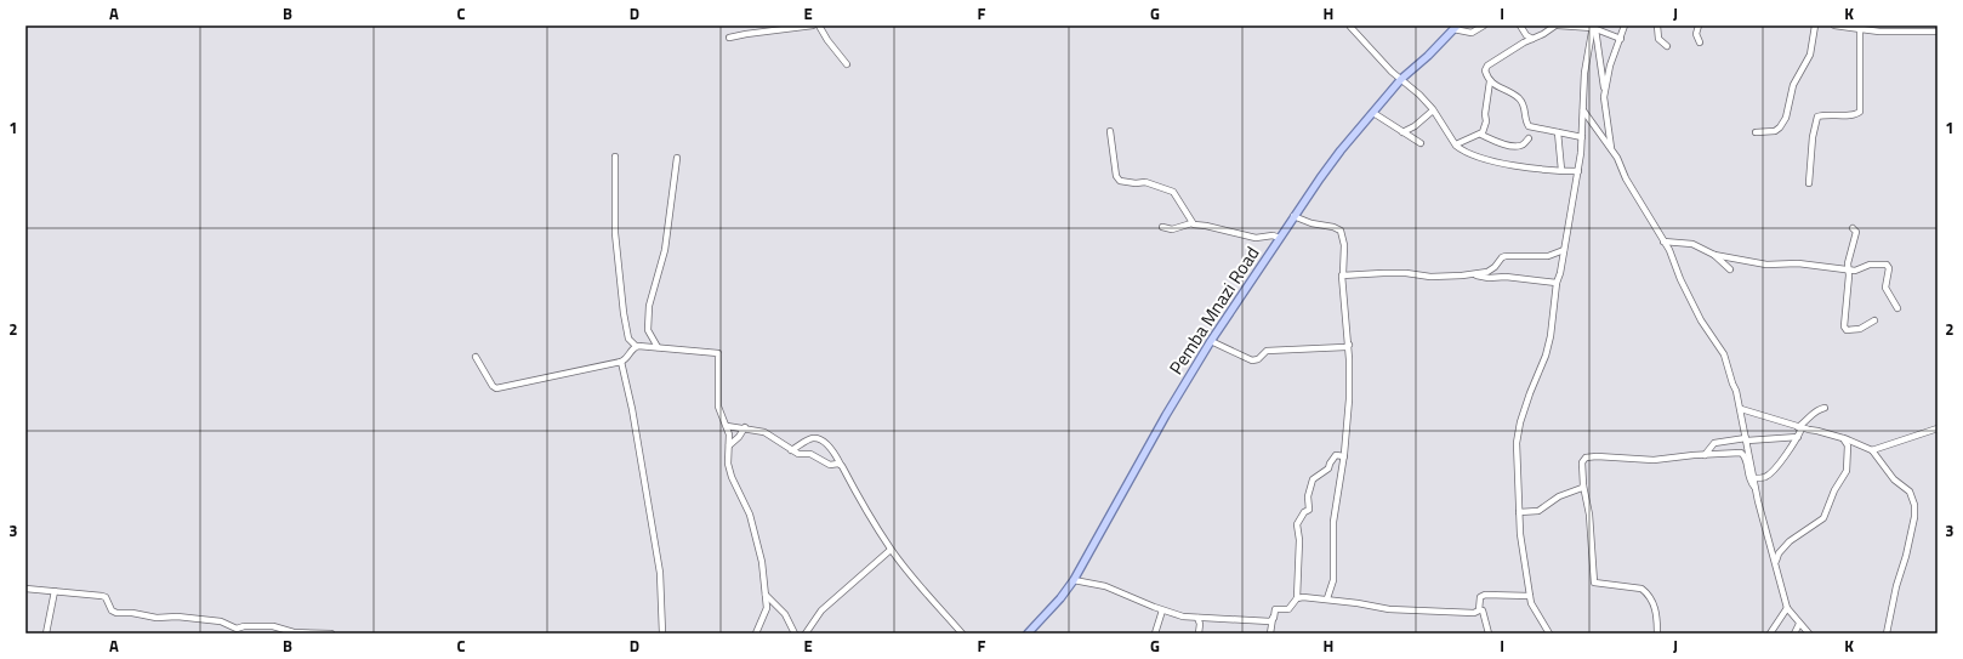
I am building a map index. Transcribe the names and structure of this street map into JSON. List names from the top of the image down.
{
  "streets": {
    "main road": ["Pemba Mnazi Road"]
  },
  "grid": {
    "columns": [
      "A",
      "B",
      "C",
      "D",
      "E",
      "F",
      "G",
      "H",
      "I",
      "J",
      "K"
    ],
    "rows": ["1", "2", "3"]
  }
}
